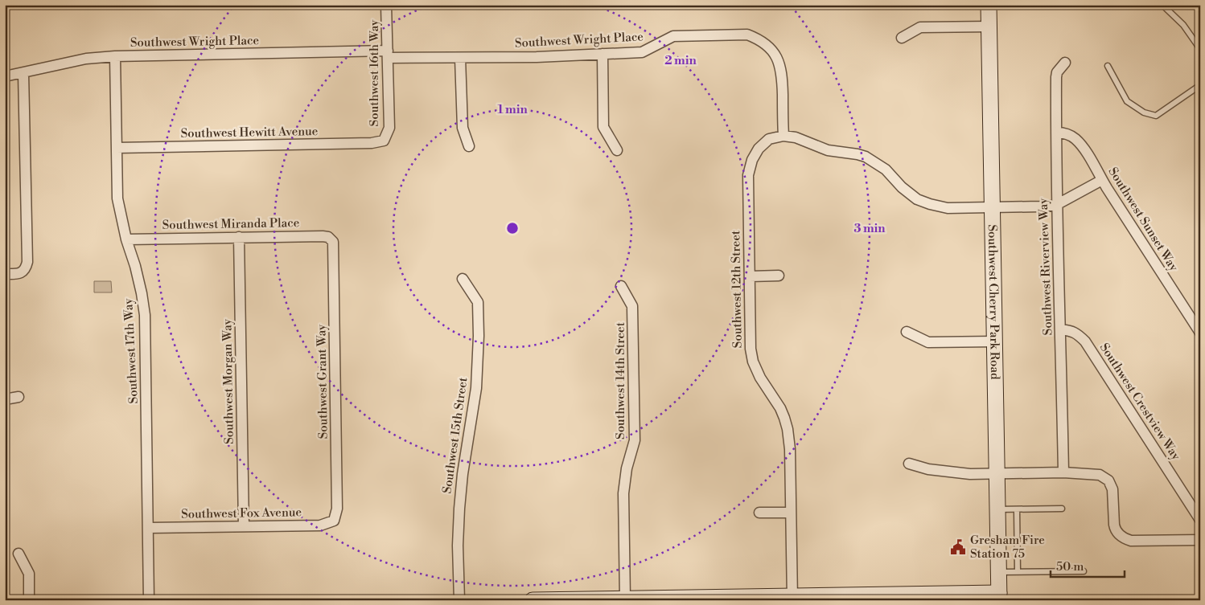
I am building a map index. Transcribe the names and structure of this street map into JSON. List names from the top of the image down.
{
  "streets": {
    "street": [
      "Southwest Wright Place",
      "Southwest 16th Way",
      "Southwest Hewitt Avenue",
      "Southwest Sunset Way",
      "Southwest Miranda Place",
      "Southwest Riverview Way",
      "Southwest 12th Street",
      "Southwest Cherry Park Road",
      "Southwest 17th Way",
      "Southwest 14th Street",
      "Southwest Morgan Way",
      "Southwest Grant Way",
      "Southwest Crestview Way",
      "Southwest 15th Street",
      "Southwest Fox Avenue"
    ]
  },
  "crossings": [
    ["Southwest Wright Place", "Southwest 16th Way"],
    ["Southwest Wright Place", "Southwest 12th Street"],
    ["Southwest Wright Place", "Southwest 17th Way"],
    ["Southwest 16th Way", "Southwest Hewitt Avenue"],
    ["Southwest Hewitt Avenue", "Southwest 17th Way"],
    ["Southwest Sunset Way", "Southwest Riverview Way"],
    ["Southwest Miranda Place", "Southwest 17th Way"],
    ["Southwest Miranda Place", "Southwest Morgan Way"],
    ["Southwest Miranda Place", "Southwest Grant Way"],
    ["Southwest Riverview Way", "Southwest Crestview Way"],
    ["Southwest 17th Way", "Southwest Fox Avenue"],
    ["Southwest Morgan Way", "Southwest Fox Avenue"],
    ["Southwest Grant Way", "Southwest Fox Avenue"]
  ],
  "places": {
    "public building": ["Gresham Fire Station 75"]
  },
  "scale_bar": "50 m",
  "rings": ["2 min", "1 min", "3 min"]
}
